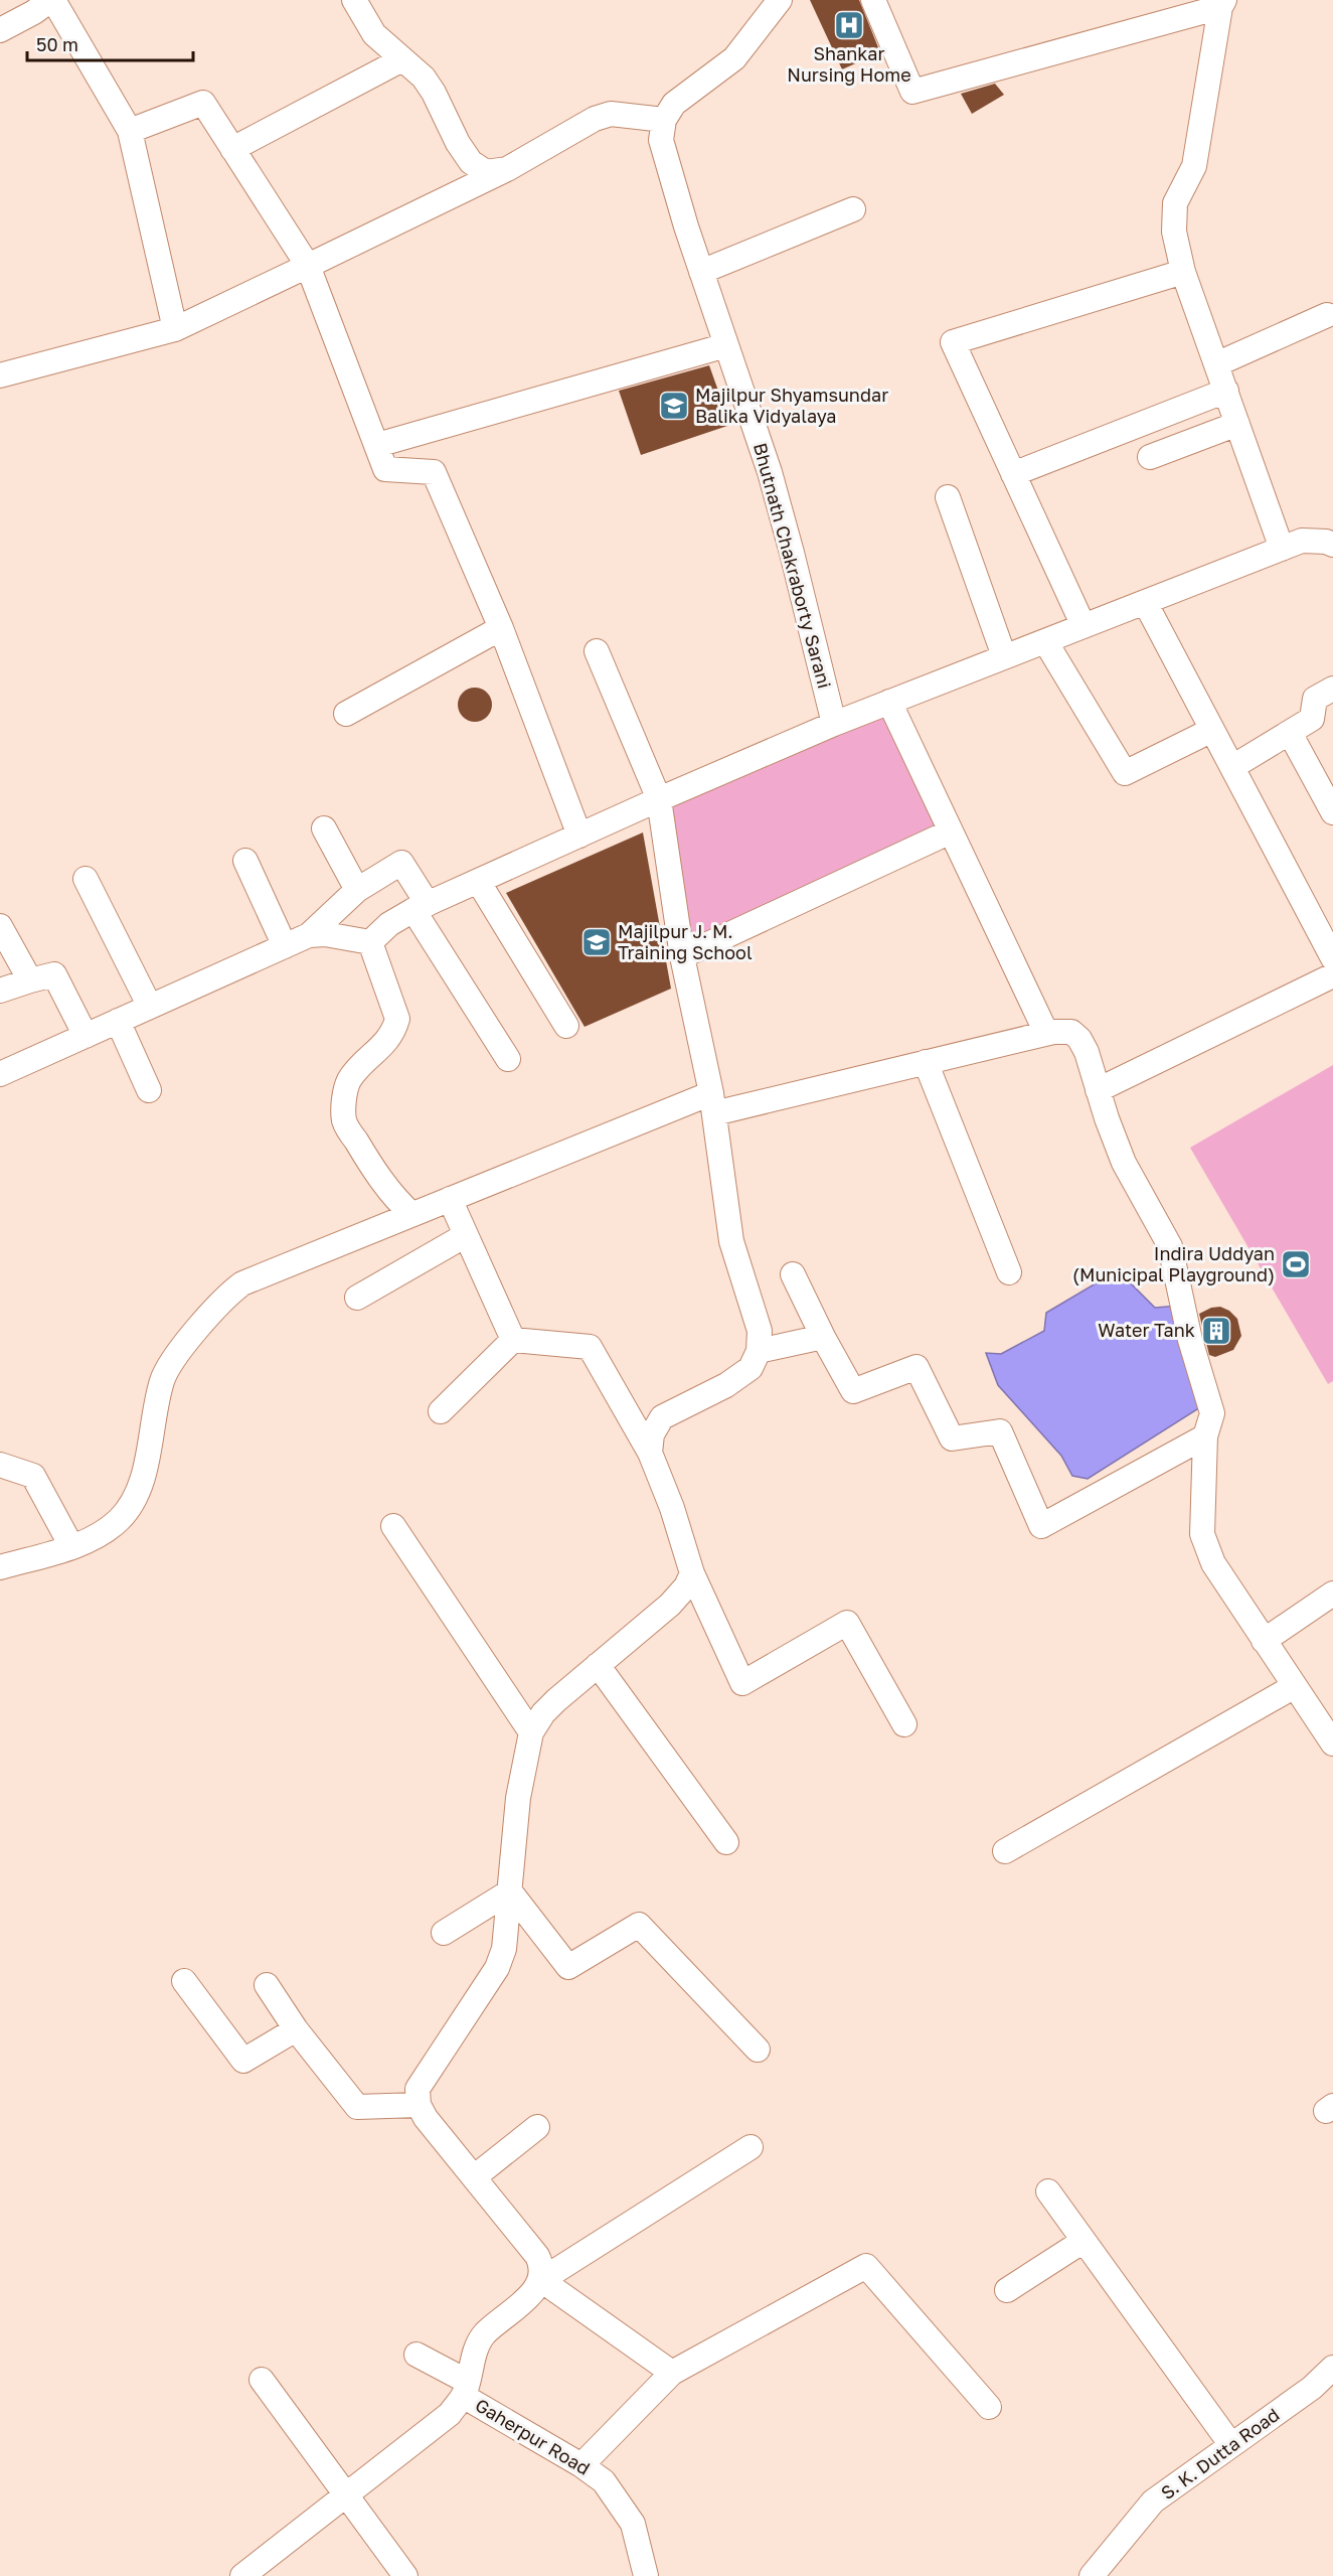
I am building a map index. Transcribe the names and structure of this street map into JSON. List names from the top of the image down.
{
  "streets": {
    "street": ["Bhutnath Chakraborty Sarani", "Gaherpur Road", "S. K. Dutta Road"]
  },
  "places": {
    "hospital": ["Shankar Nursing Home"],
    "school or university": ["Majilpur Shyamsundar Balika Vidyalaya", "Majilpur J. M. Training School"],
    "sports": ["Indira Uddyan (Municipal Playground)"],
    "building": ["Water Tank"]
  },
  "scale_bar": "50 m"
}
